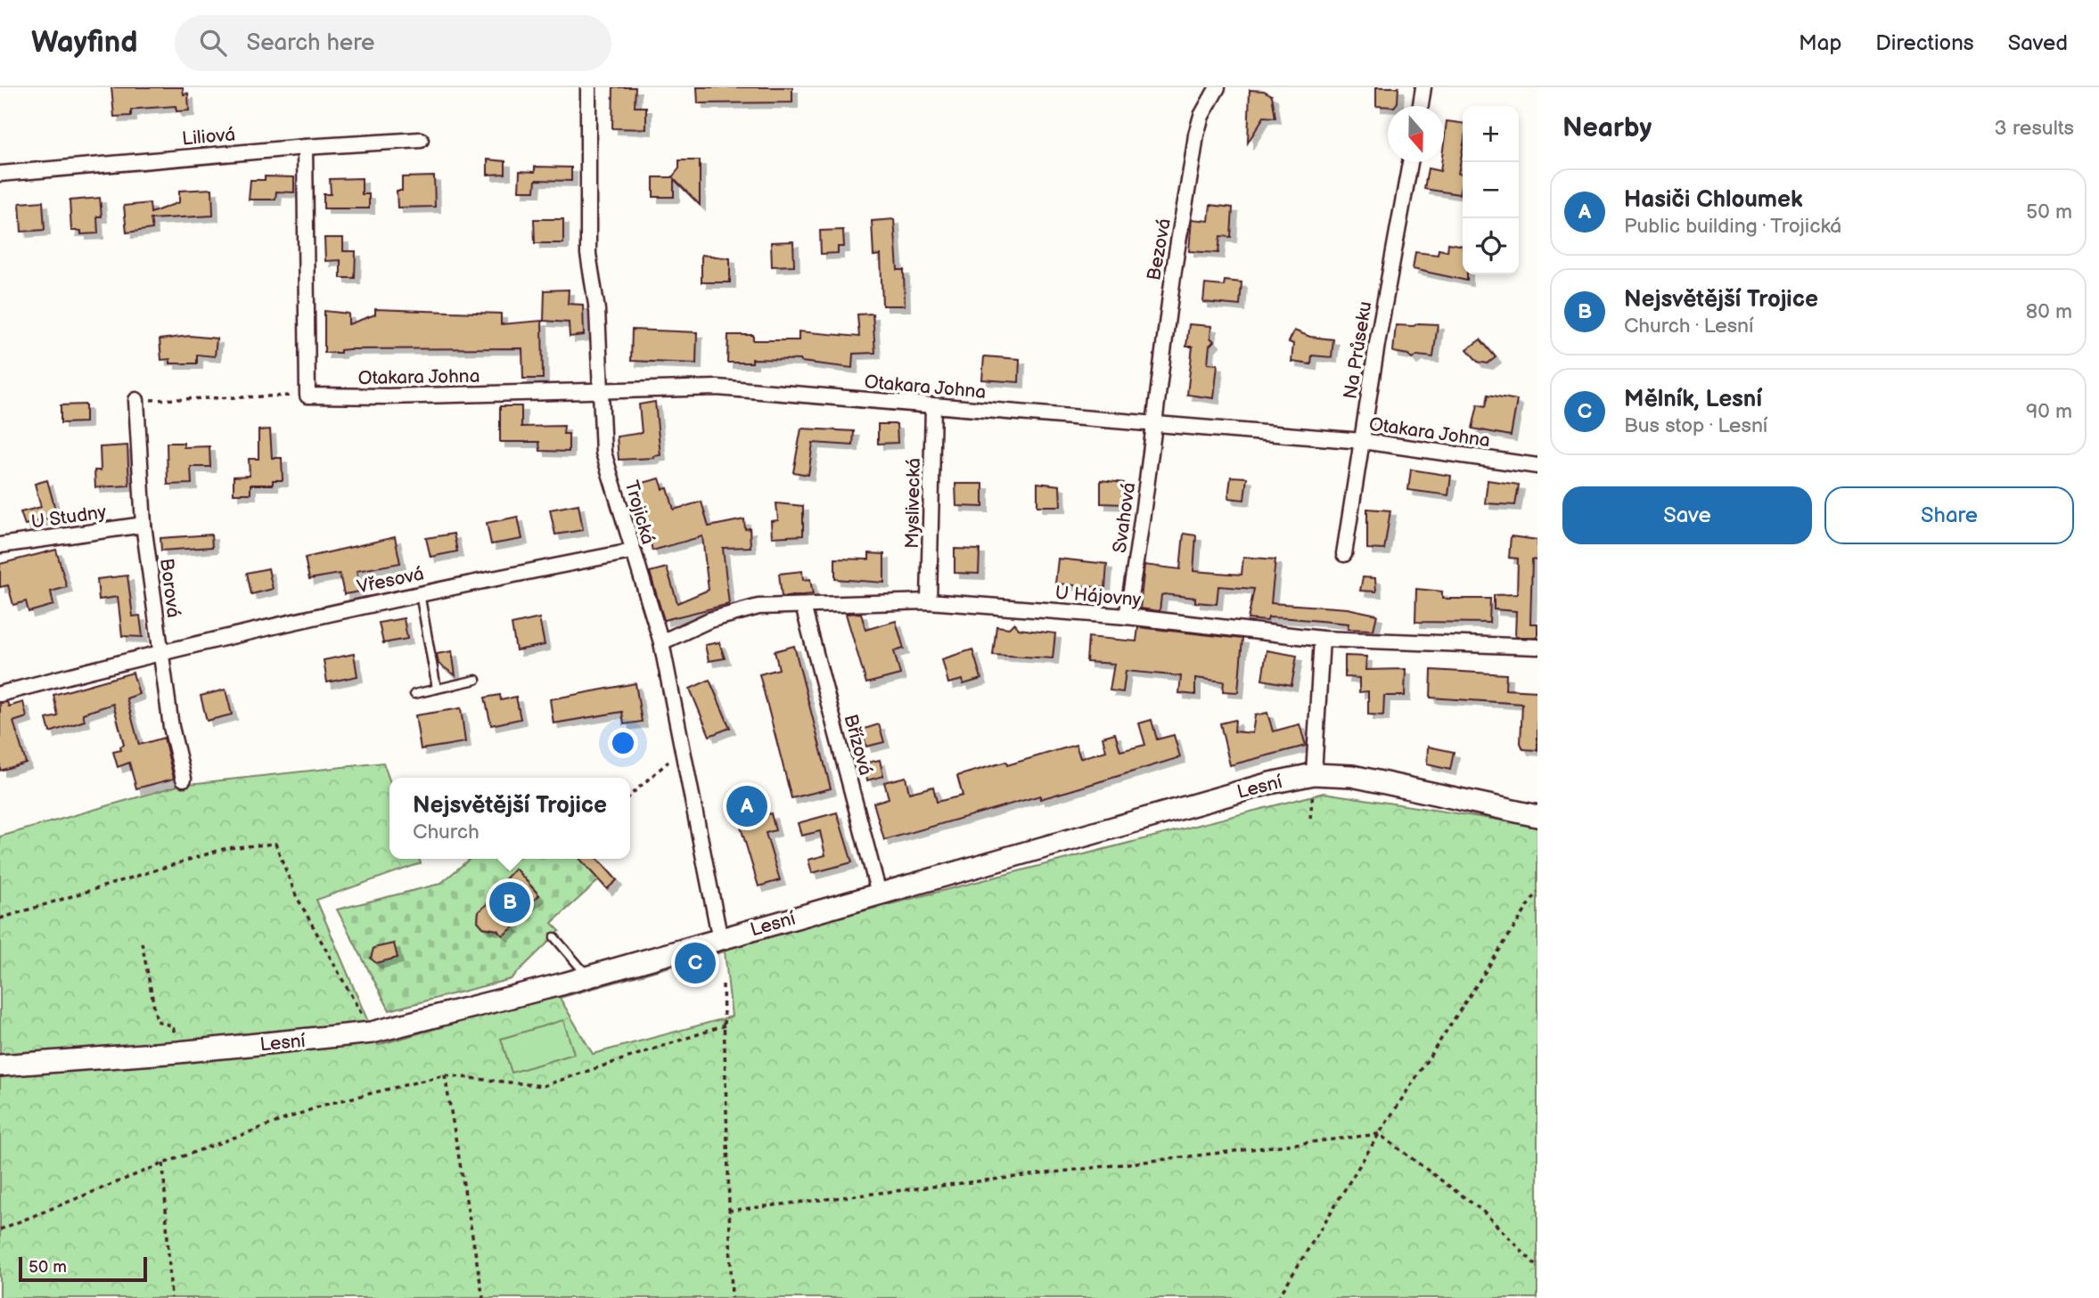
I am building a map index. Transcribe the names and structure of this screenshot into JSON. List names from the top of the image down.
{
  "streets": {
    "street": [
      "Liliová",
      "Bezová",
      "Na Průseku",
      "Otakara Johna",
      "Myslivecká",
      "Trojická",
      "U Studny",
      "Svahová",
      "Vřesová",
      "Borová",
      "U Hájovny",
      "Břízová",
      "Lesní"
    ]
  },
  "crossings": [
    ["Bezová", "Otakara Johna"],
    ["Bezová", "Svahová"],
    ["Na Průseku", "Otakara Johna"],
    ["Otakara Johna", "Myslivecká"],
    ["Otakara Johna", "Trojická"],
    ["Otakara Johna", "Svahová"],
    ["Myslivecká", "U Hájovny"],
    ["Trojická", "Vřesová"],
    ["Trojická", "U Hájovny"],
    ["Trojická", "Lesní"],
    ["U Studny", "Borová"],
    ["Svahová", "U Hájovny"],
    ["Vřesová", "Borová"],
    ["U Hájovny", "Břízová"],
    ["Břízová", "Lesní"]
  ],
  "scale_bar": "50 m",
  "north": "bottom",
  "page": {
    "header": "Wayfind",
    "search": "Search here",
    "nav": ["Map", "Directions", "Saved"],
    "heading": ["Nearby", "3 results"],
    "map_buttons": ["+", "−"],
    "list": [
      {
        "mark": "A",
        "name": "Hasiči Chloumek",
        "note": "Public building · Trojická",
        "value": "50 m"
      },
      {
        "mark": "B",
        "name": "Nejsvětější Trojice",
        "note": "Church · Lesní",
        "value": "80 m"
      },
      {
        "mark": "C",
        "name": "Mělník, Lesní",
        "note": "Bus stop · Lesní",
        "value": "90 m"
      }
    ],
    "buttons": ["Save", "Share"],
    "popup": ["Nejsvětější Trojice", "Church"],
    "pins": ["A", "B", "C"],
    "scale": "50 m"
  }
}
